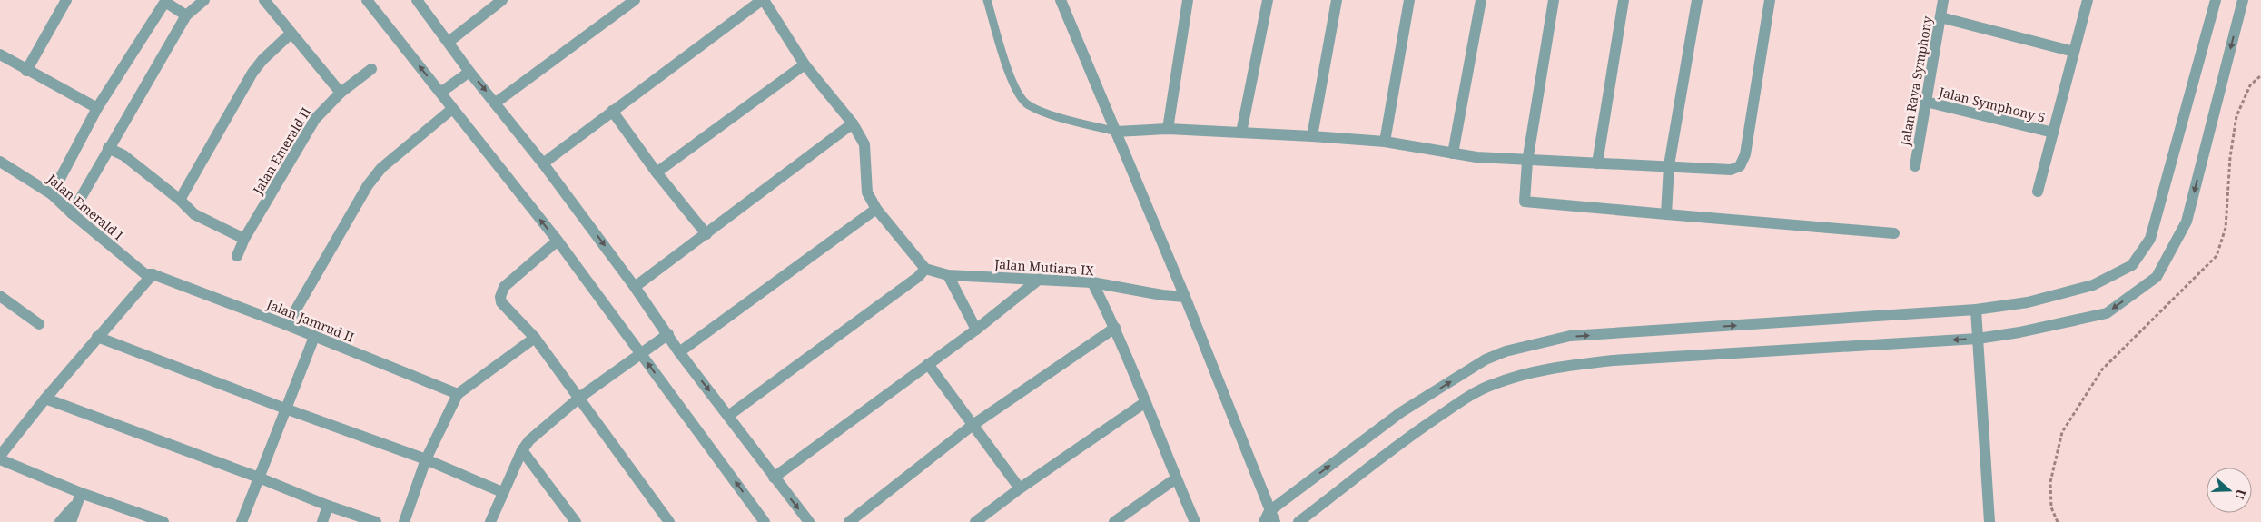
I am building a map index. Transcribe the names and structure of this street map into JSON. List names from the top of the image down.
{
  "streets": {
    "street": [
      "Jalan Raya Symphony",
      "Jalan Symphony 5",
      "Jalan Emerald II",
      "Jalan Emerald I",
      "Jalan Mutiara IX",
      "Jalan Jamrud II"
    ]
  },
  "crossings": [
    ["Jalan Raya Symphony", "Jalan Symphony 5"],
    ["Jalan Emerald I", "Jalan Jamrud II"]
  ],
  "north": "right"
}
